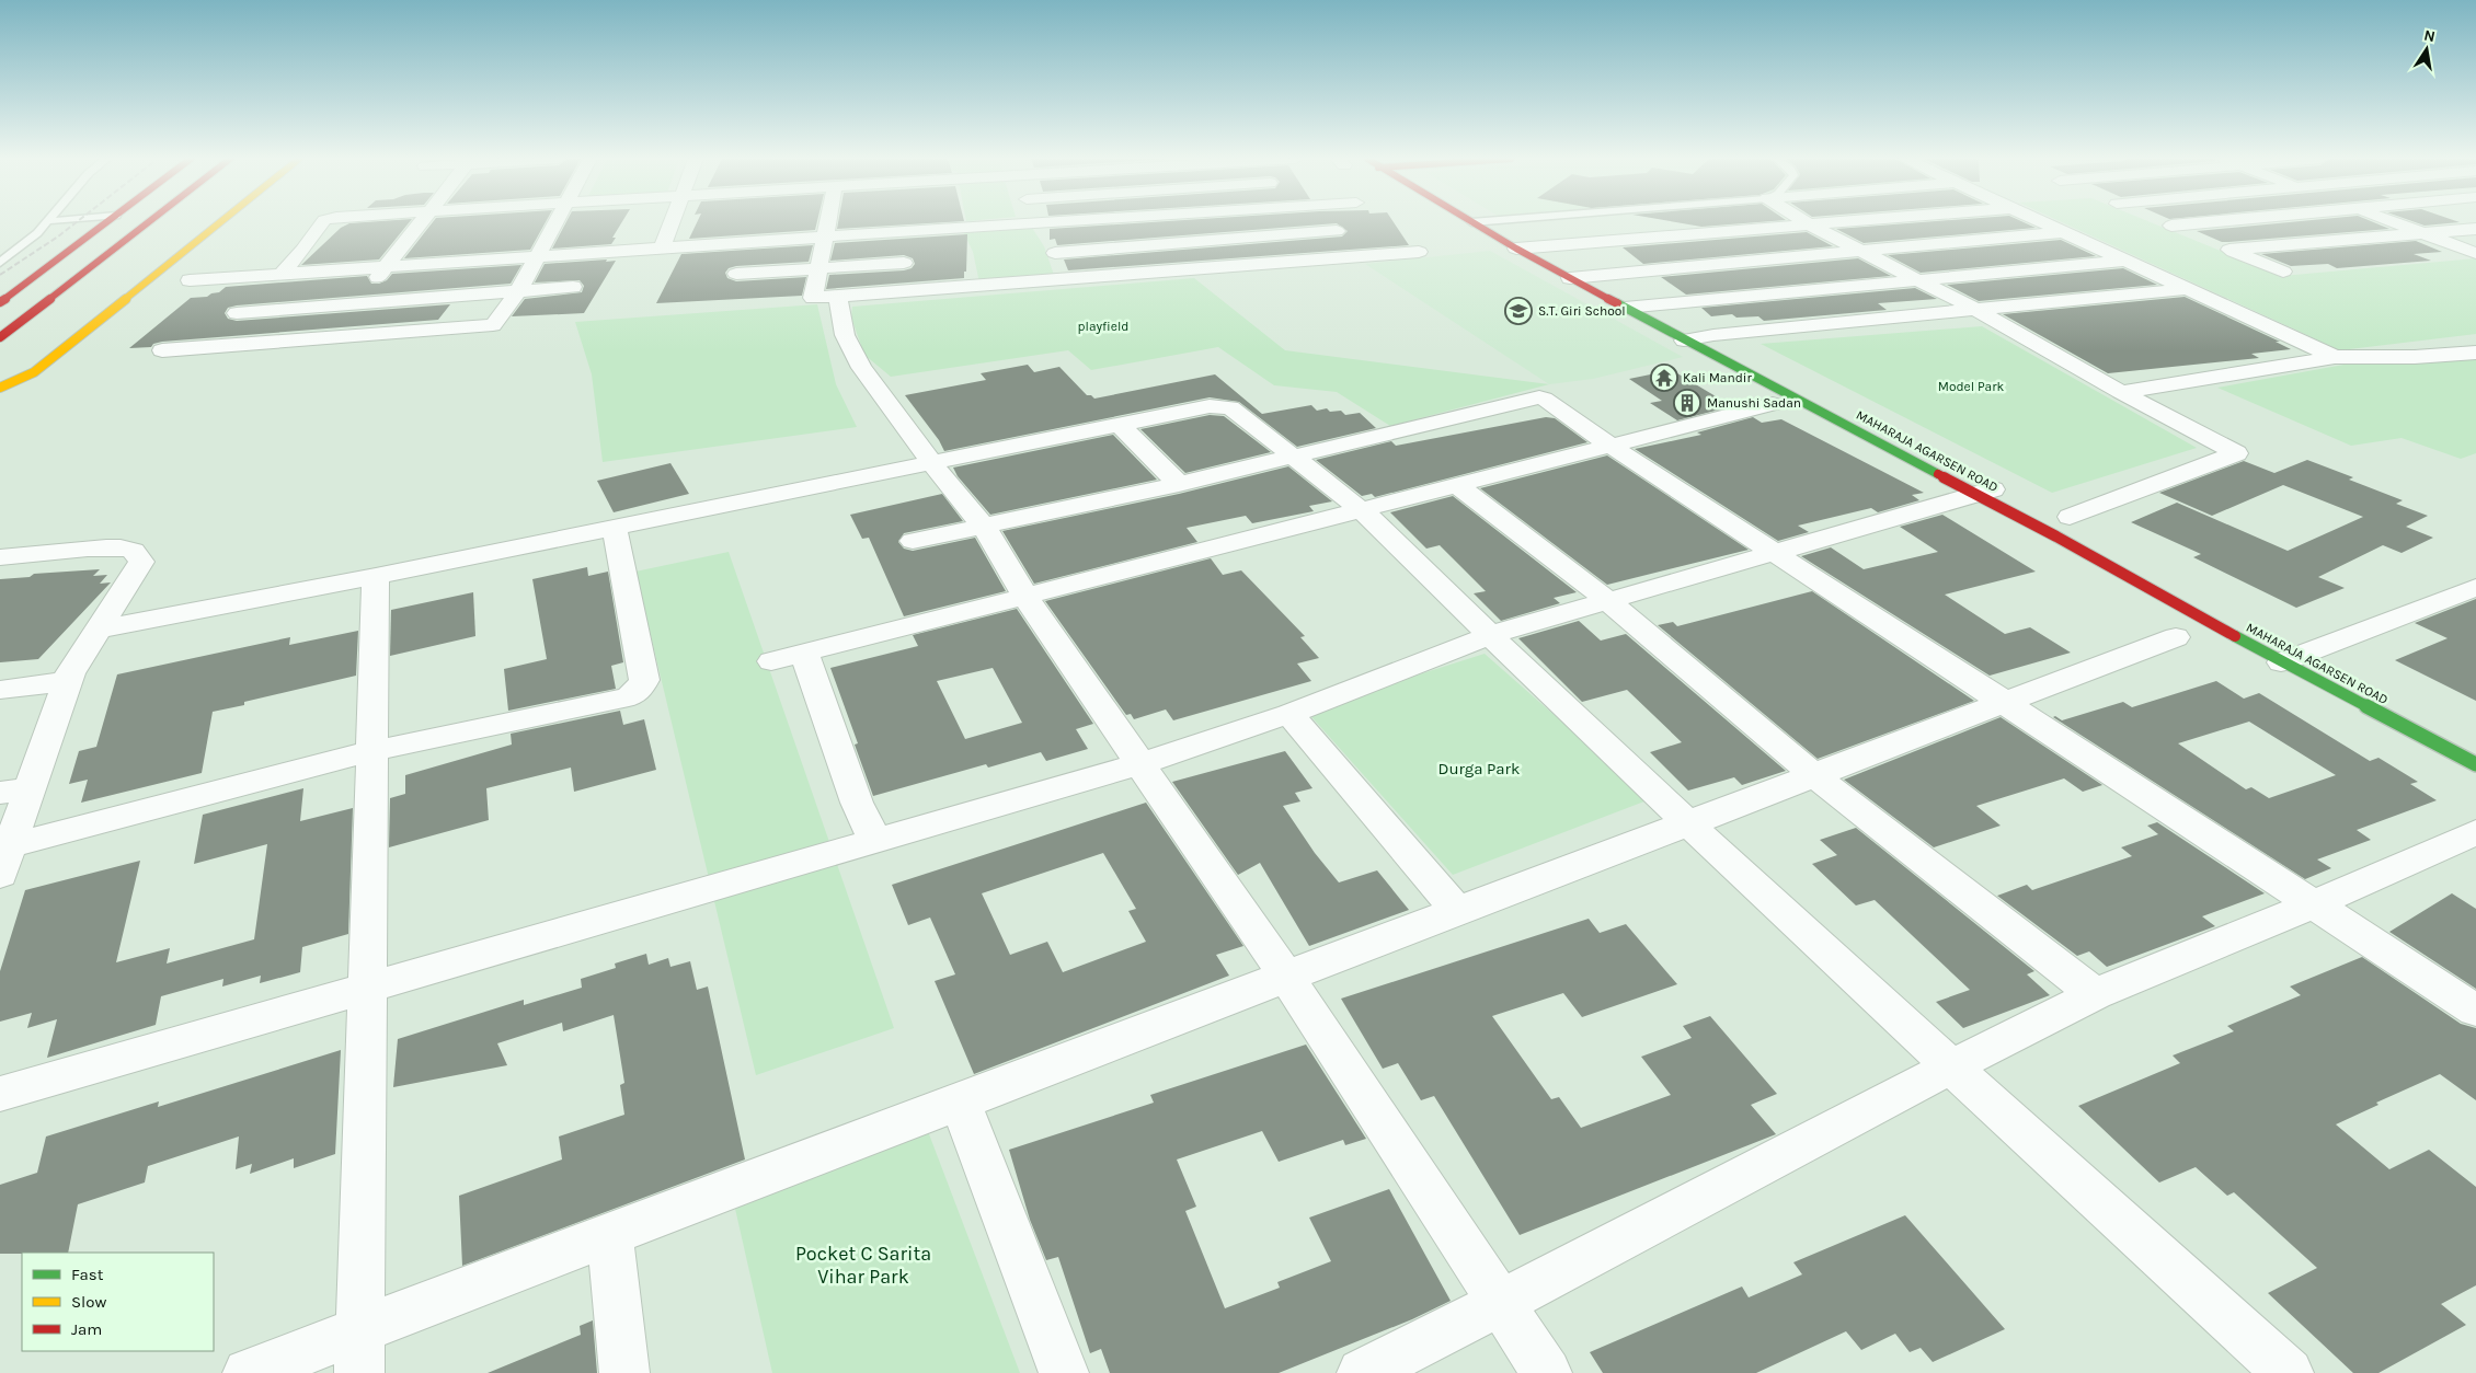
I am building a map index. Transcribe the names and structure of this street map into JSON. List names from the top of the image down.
{
  "streets": {
    "main road": ["MAHARAJA AGARSEN ROAD"]
  },
  "parks": [
    "playfield",
    "Model Park",
    "Durga Park",
    "Pocket C Sarita Vihar Park"
  ],
  "places": {
    "school or university": ["S.T. Giri School"],
    "temple": ["Kali Mandir"],
    "building": ["Manushi Sadan"]
  },
  "legend": ["Fast", "Slow", "Jam"],
  "north": "top"
}
